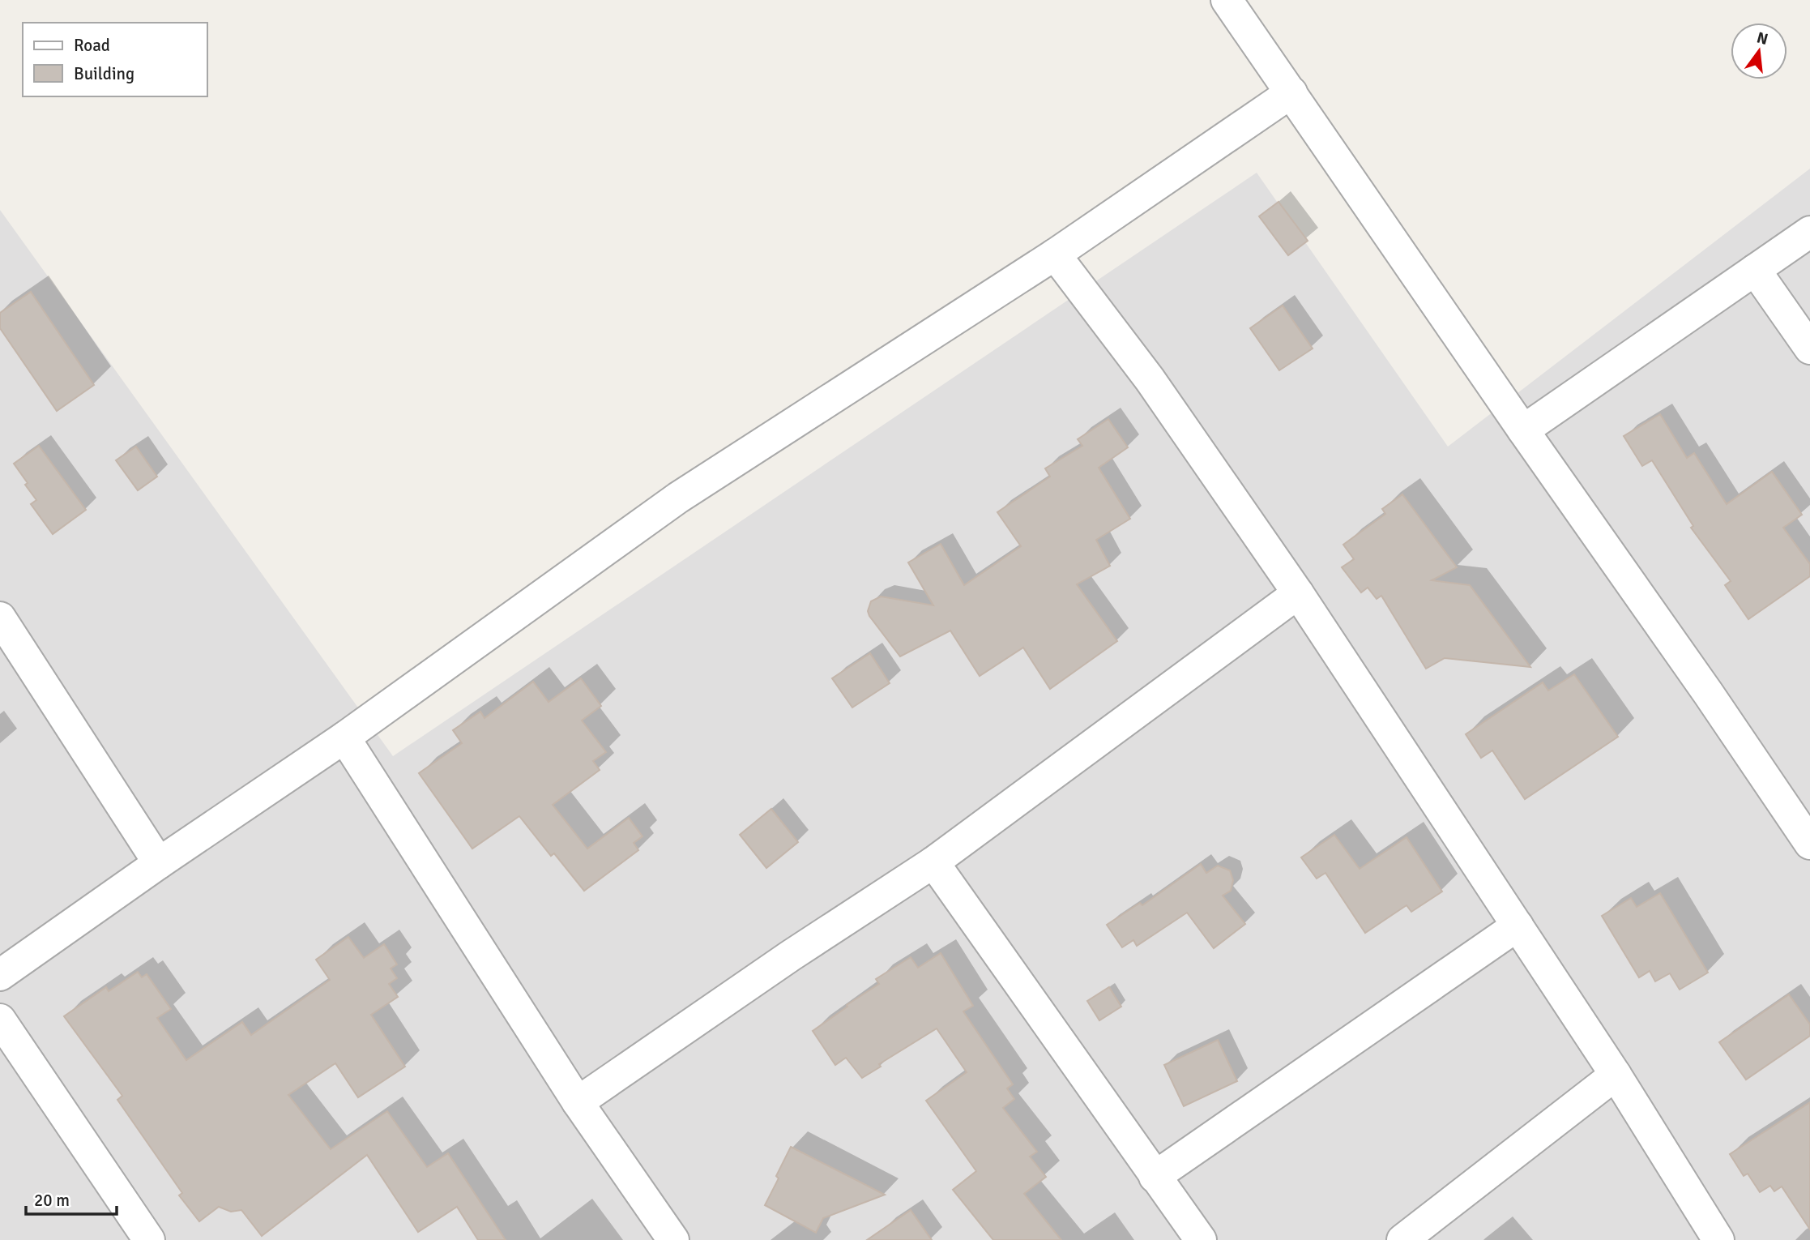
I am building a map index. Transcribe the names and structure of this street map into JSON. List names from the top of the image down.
{
  "legend": ["Road", "Building"],
  "scale_bar": "20 m",
  "north": "top"
}
